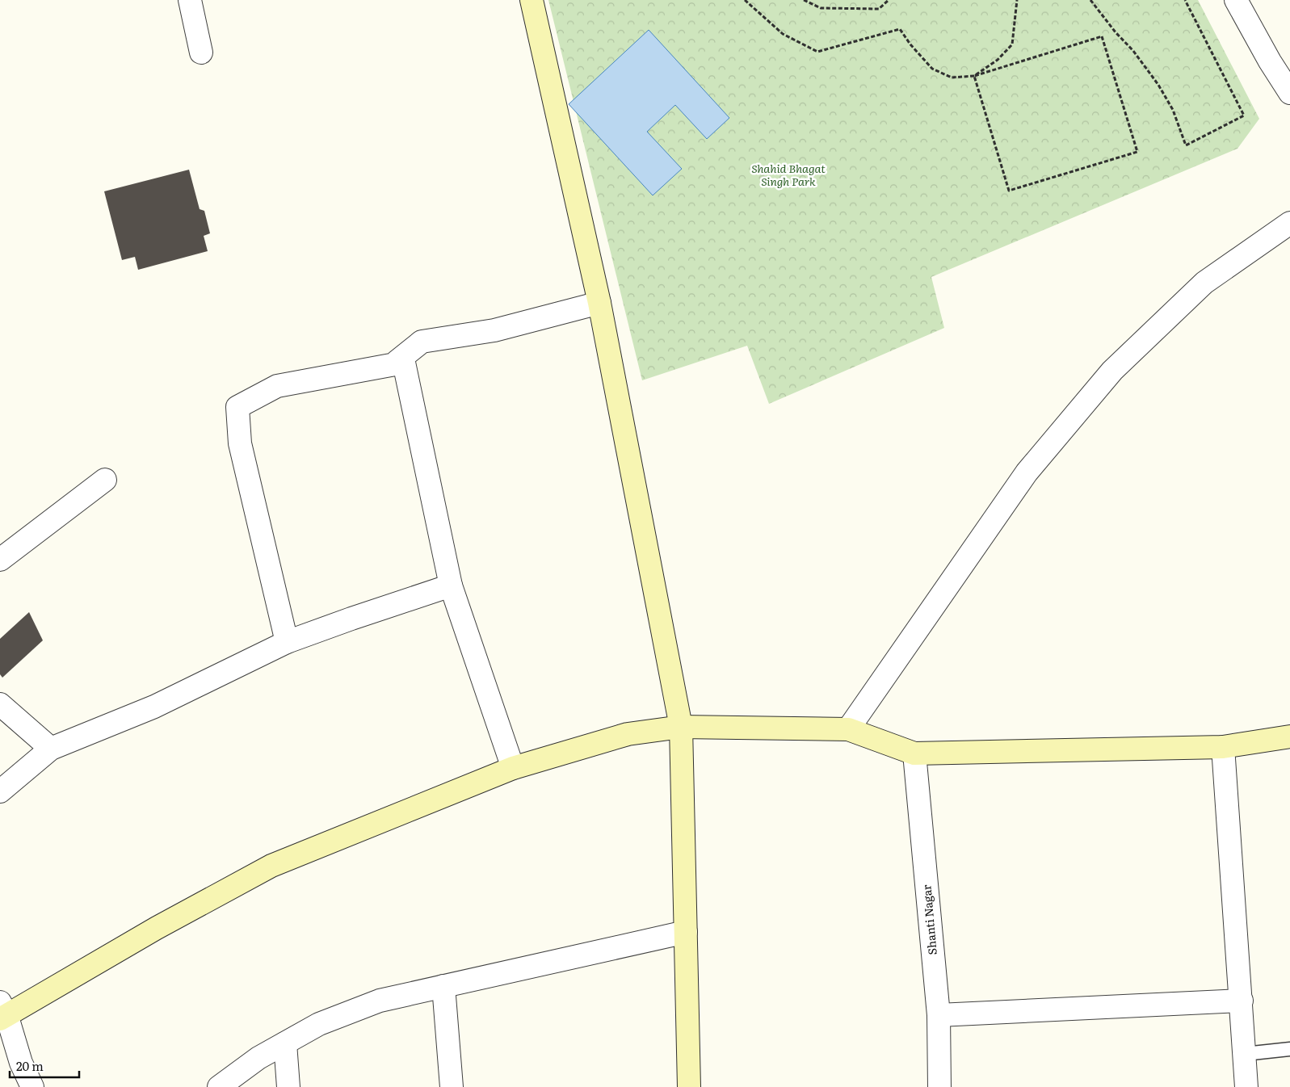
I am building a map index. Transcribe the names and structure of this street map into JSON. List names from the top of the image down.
{
  "streets": {
    "street": ["Shanti Nagar"]
  },
  "parks": ["Shahid Bhagat Singh Park"],
  "scale_bar": "20 m"
}
